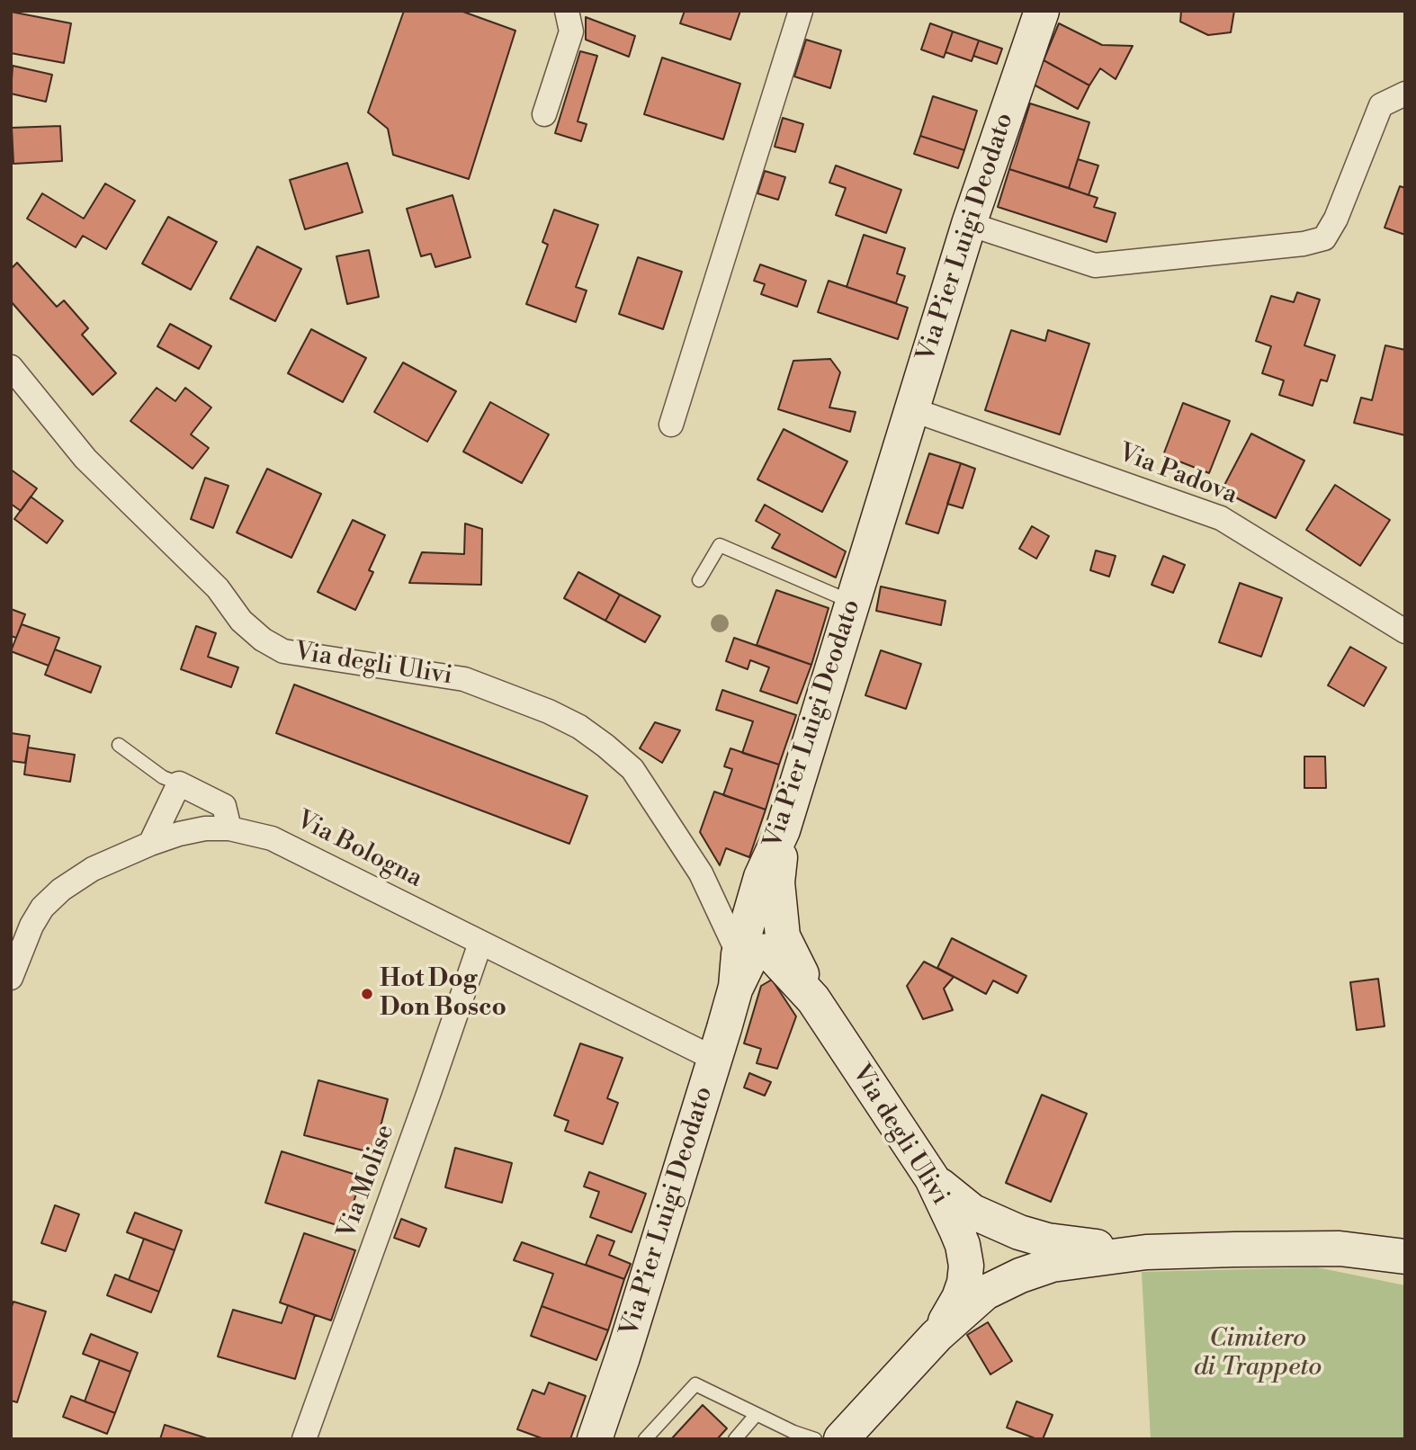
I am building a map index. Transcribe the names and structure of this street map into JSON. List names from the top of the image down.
{
  "streets": {
    "street": [
      "Via Pier Luigi Deodato",
      "Via Padova",
      "Via degli Ulivi",
      "Via Bologna",
      "Via Molise"
    ]
  },
  "crossings": [
    ["Via Pier Luigi Deodato", "Via Padova"],
    ["Via Pier Luigi Deodato", "Via degli Ulivi"],
    ["Via Pier Luigi Deodato", "Via Bologna"],
    ["Via Bologna", "Via Molise"]
  ],
  "parks": ["Cimitero di Trappeto"],
  "places": ["Hot Dog Don Bosco"]
}
